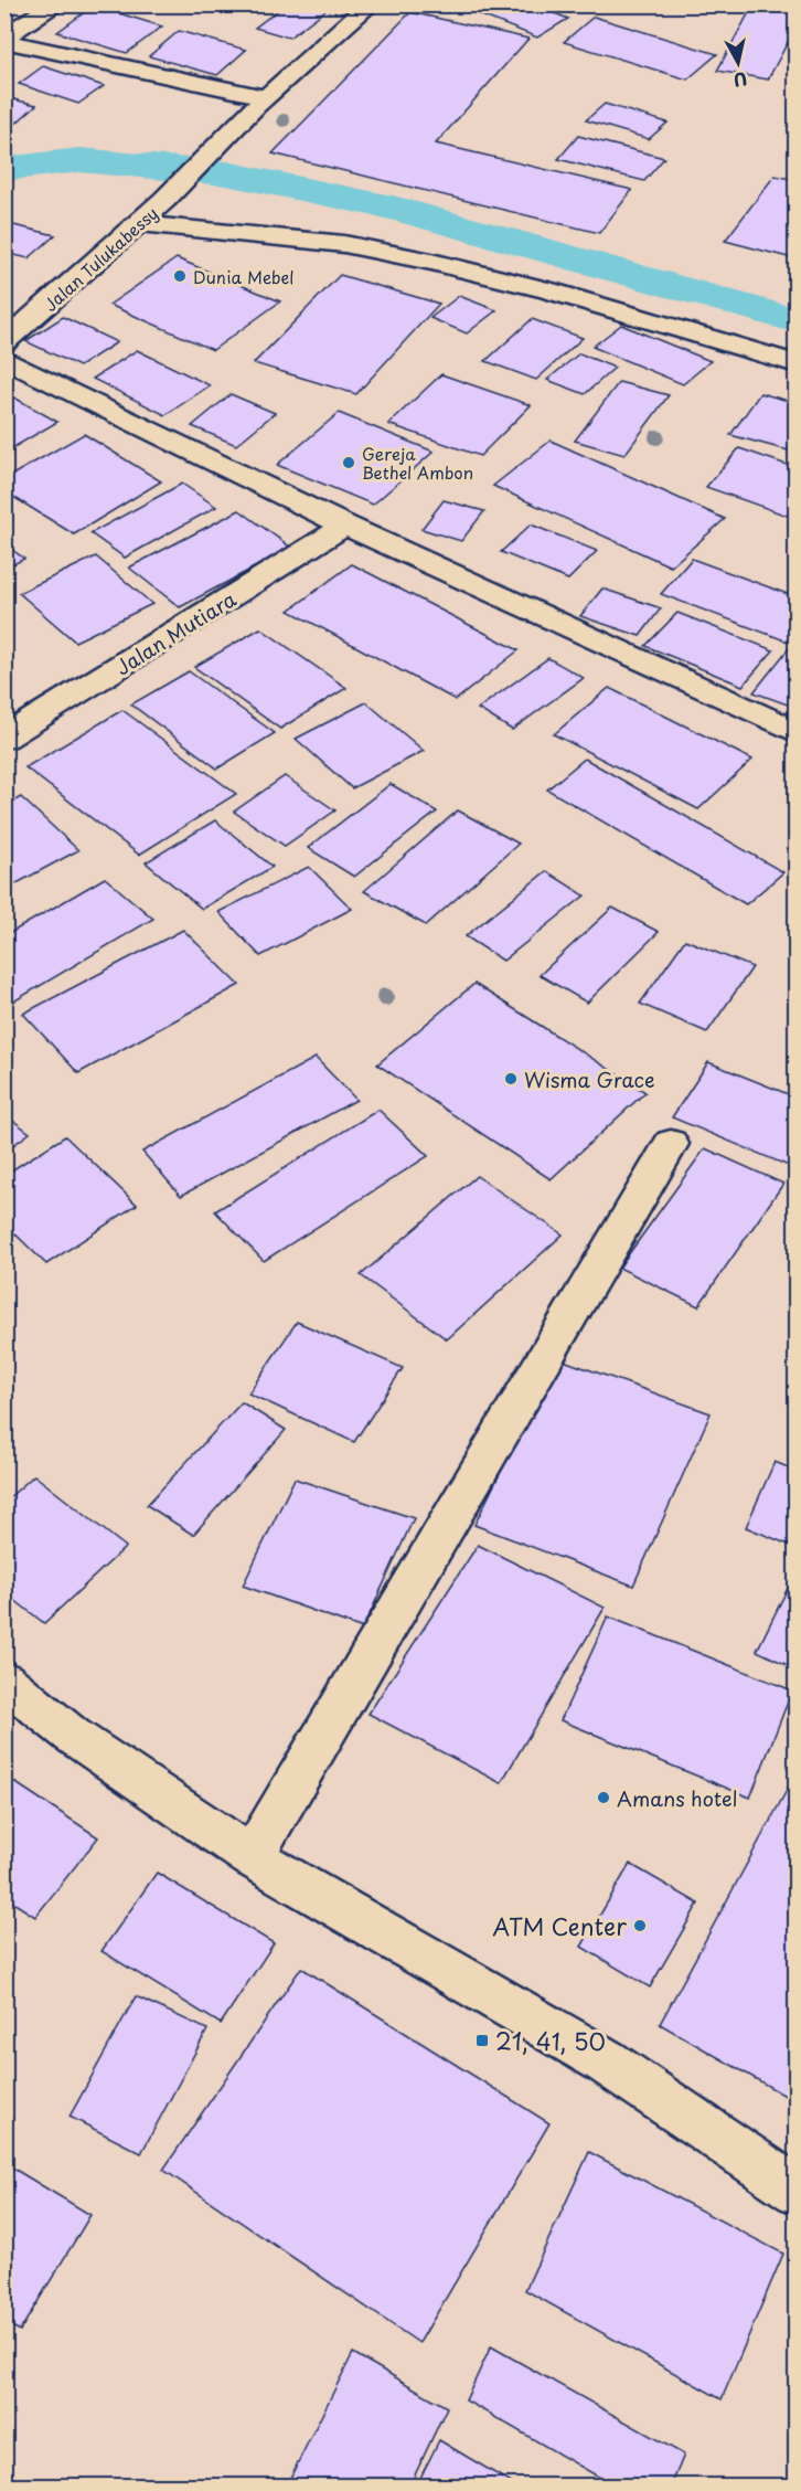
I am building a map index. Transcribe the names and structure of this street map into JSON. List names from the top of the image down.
{
  "streets": {
    "street": ["Jalan Tulukabessy", "Jalan Mutiara"]
  },
  "places": {
    "other": [
      "Dunia Mebel",
      "Gereja Bethel Ambon",
      "Wisma Grace",
      "Amans hotel",
      "ATM Center"
    ],
    "transit": ["21, 41, 50"]
  },
  "north": "bottom"
}
